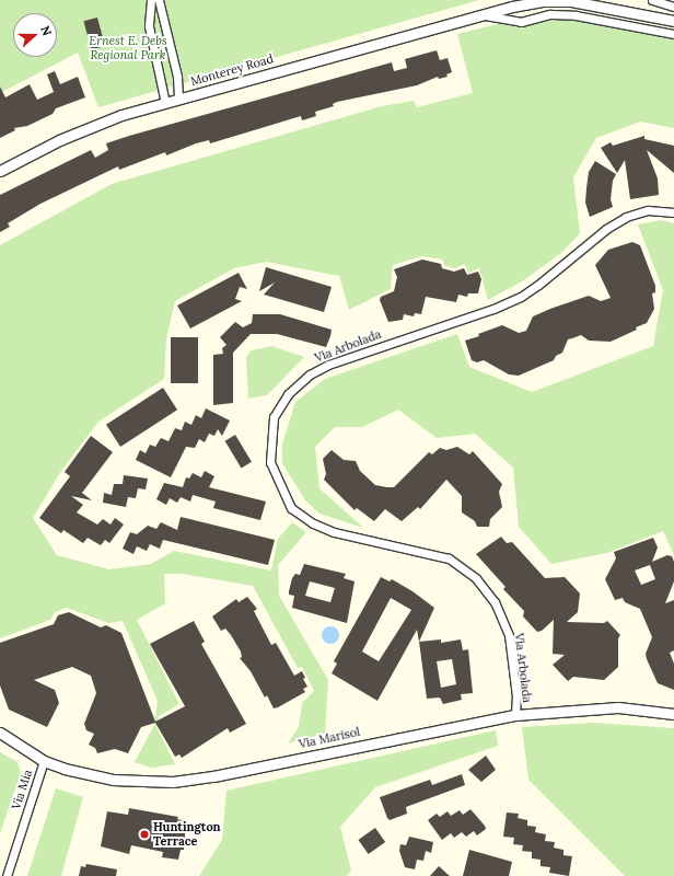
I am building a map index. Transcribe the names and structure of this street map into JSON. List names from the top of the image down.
{
  "streets": {
    "street": [
      "Monterey Road",
      "Via Arbolada",
      "Via Marisol",
      "Via Mia"
    ]
  },
  "crossings": [
    ["Via Arbolada", "Via Marisol"],
    ["Via Marisol", "Via Mia"]
  ],
  "parks": ["Ernest E. Debs Regional Park"],
  "places": ["Huntington Terrace"],
  "north": "right"
}
